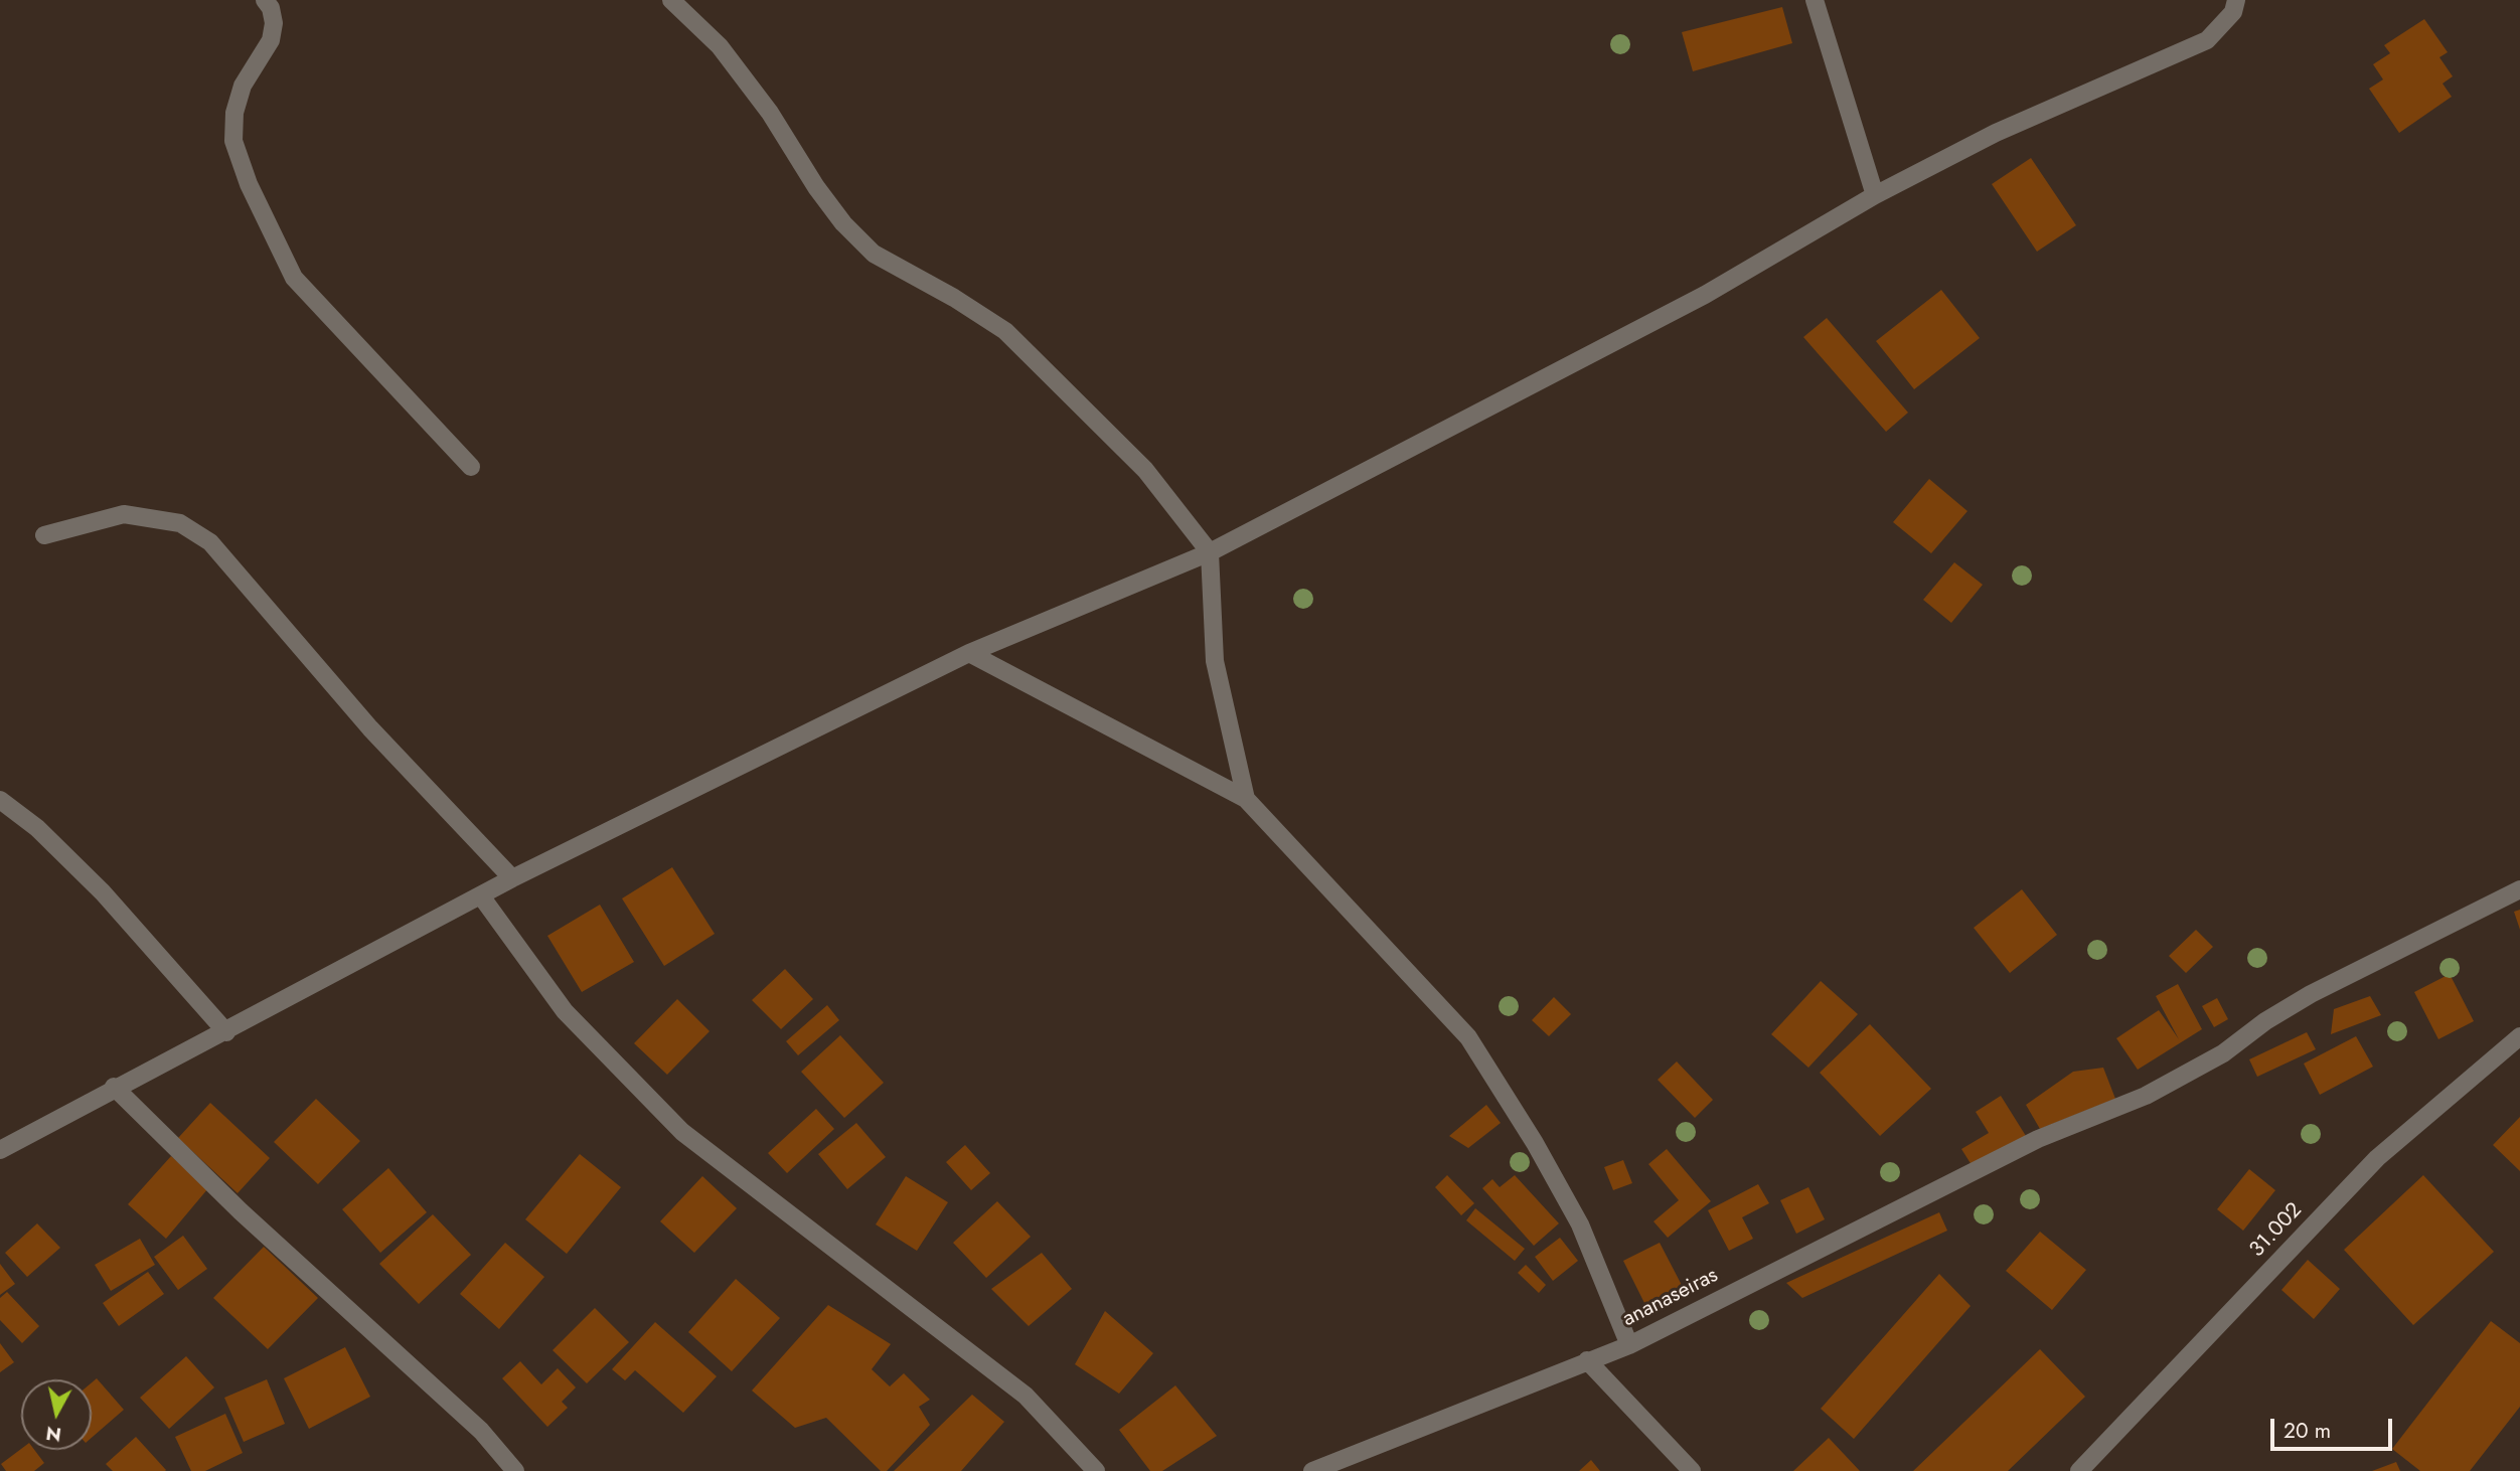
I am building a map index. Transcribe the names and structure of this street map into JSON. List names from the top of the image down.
{
  "streets": {
    "street": ["31.002", "ananaseiras"]
  },
  "scale_bar": "20 m",
  "north": "bottom"
}
